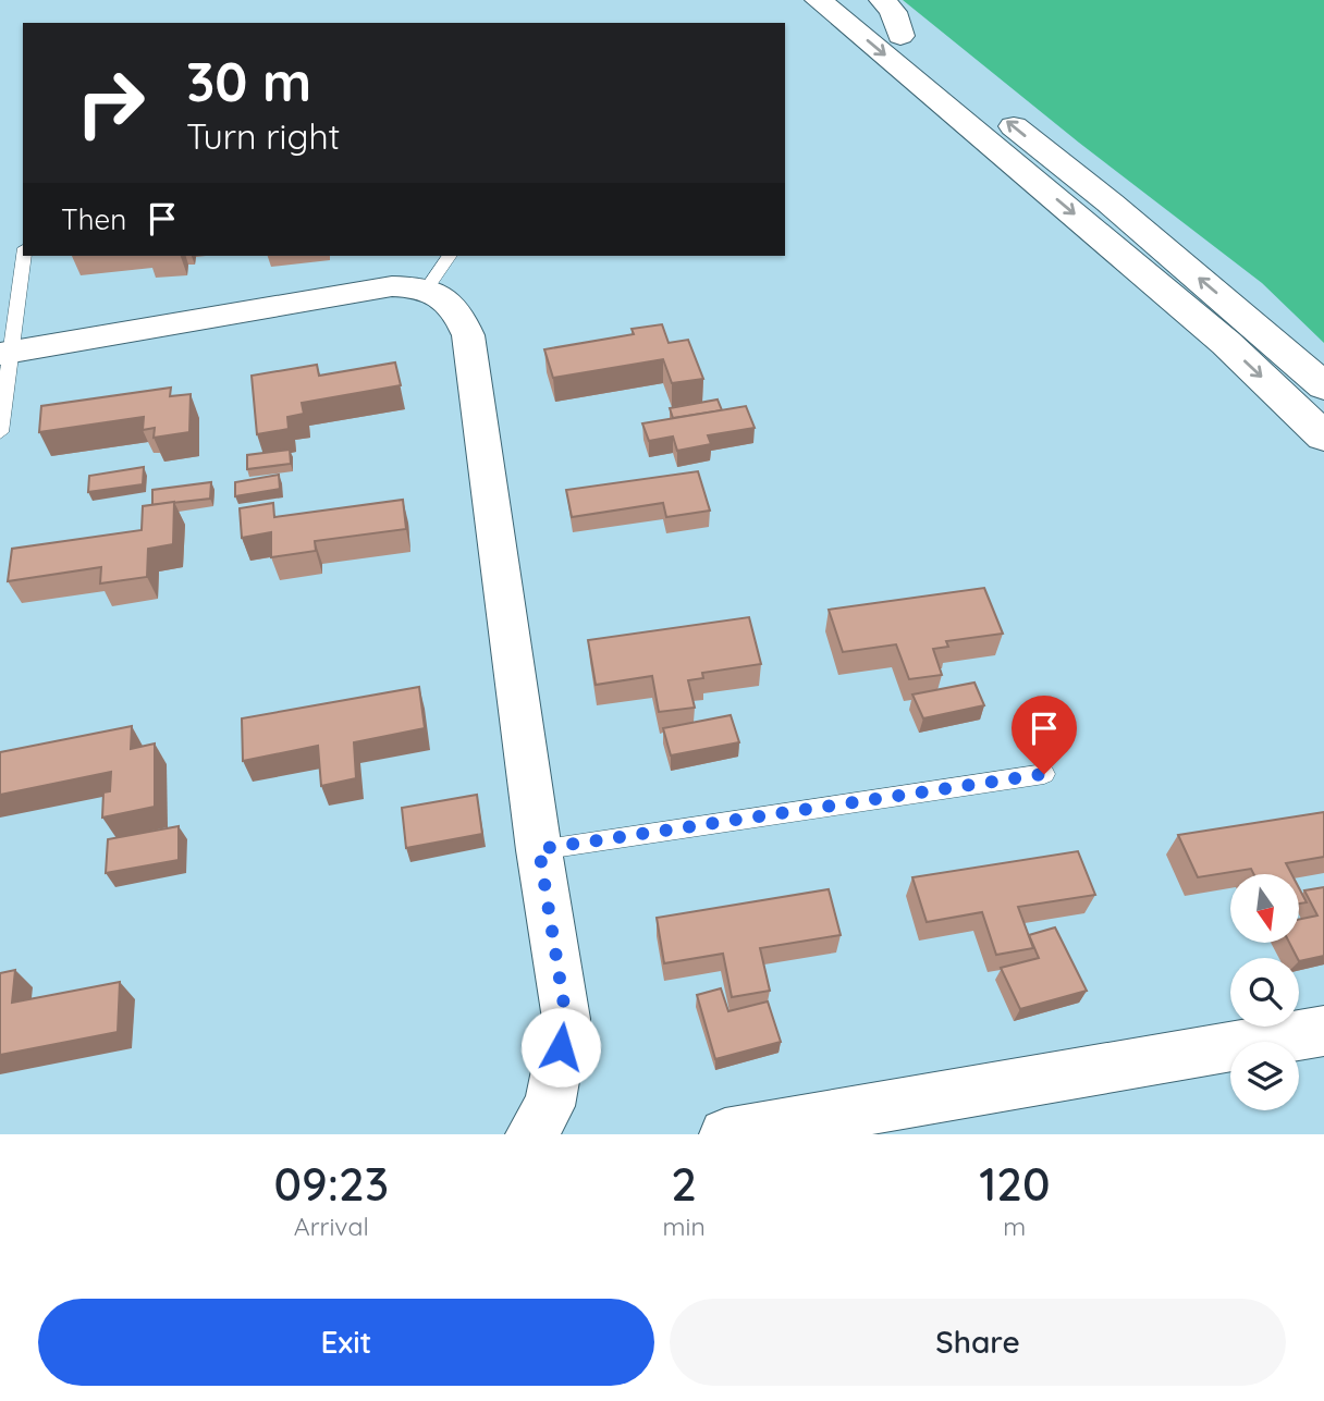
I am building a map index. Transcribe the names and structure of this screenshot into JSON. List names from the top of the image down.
{
  "north": "bottom",
  "page": {
    "turn": ["30 m", "Turn right"],
    "then": "Then",
    "eta": [
      "09:23",
      "Arrival",
      "2",
      "min",
      "120",
      "m"
    ],
    "buttons": ["Exit", "Share"]
  }
}
